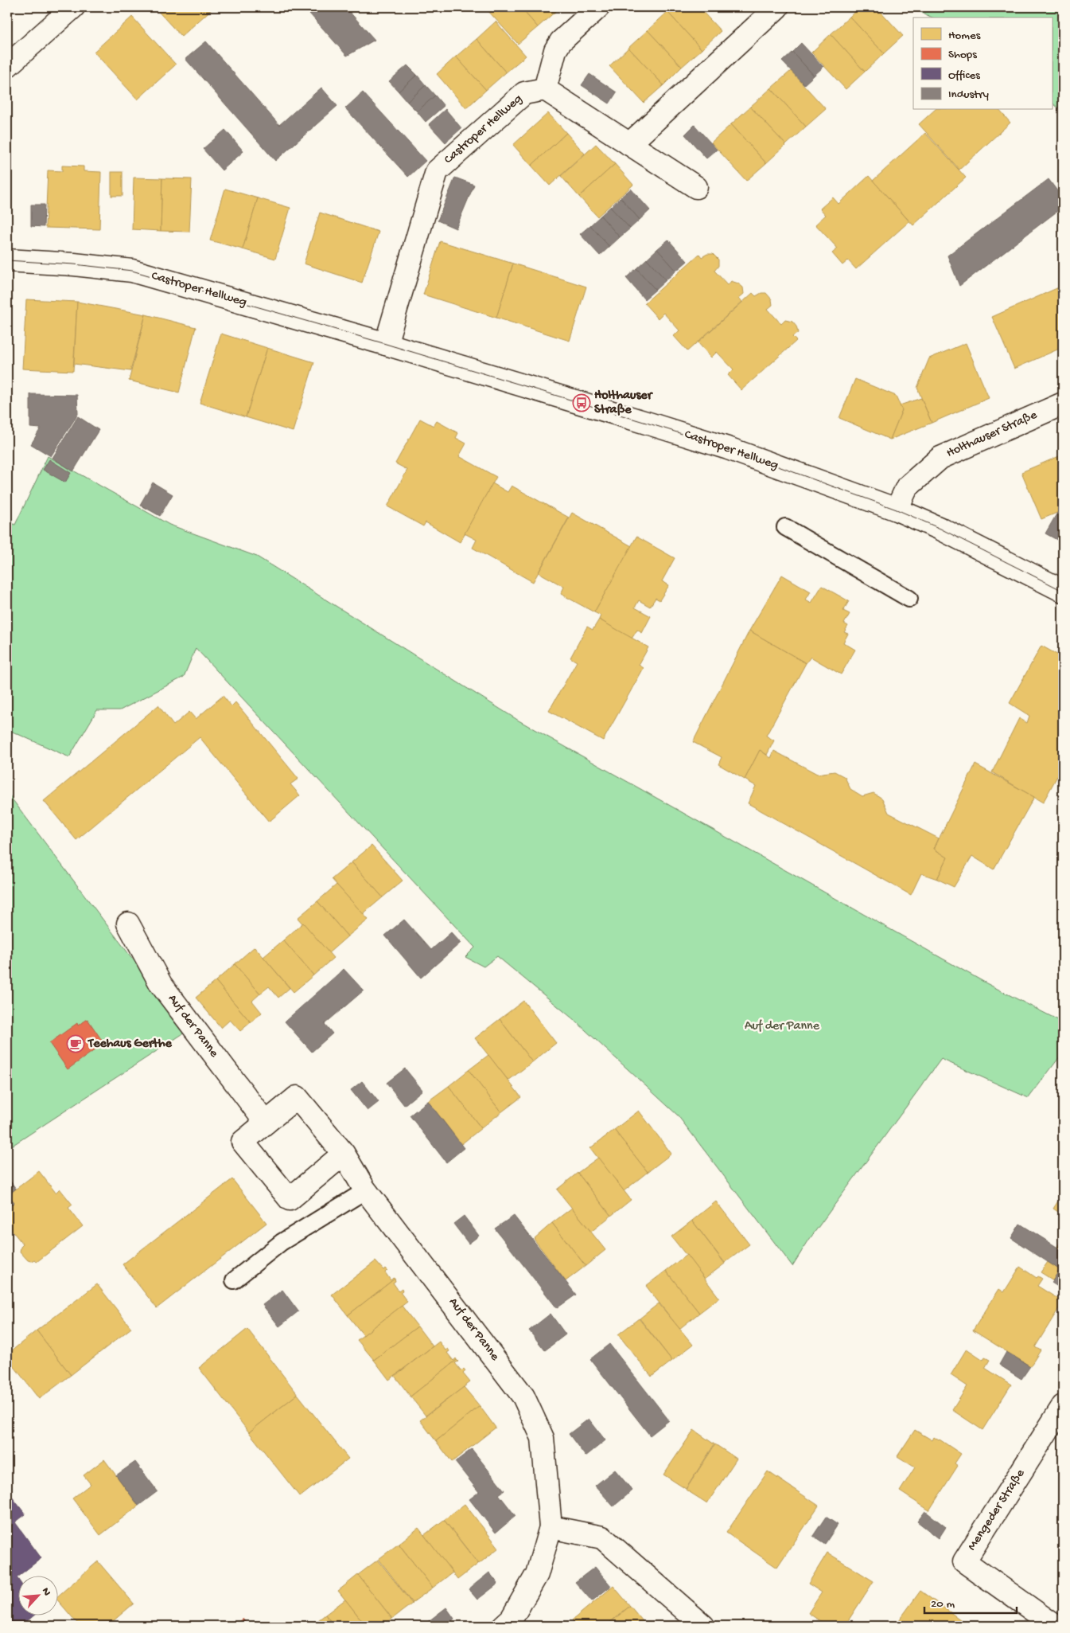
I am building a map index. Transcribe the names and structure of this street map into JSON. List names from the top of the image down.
{
  "streets": {
    "street": [
      "Castroper Hellweg",
      "Holthauser Straße",
      "Auf der Panne",
      "Mengeder Straße"
    ]
  },
  "crossings": [
    ["Castroper Hellweg", "Holthauser Straße"]
  ],
  "parks": ["Auf der Panne"],
  "places": {
    "bus stop": ["Holthauser Straße"],
    "cafe": ["Teehaus Gerthe"]
  },
  "legend": [
    "Homes",
    "Shops",
    "Offices",
    "Industry"
  ],
  "scale_bar": "20 m",
  "north": "top right"
}
